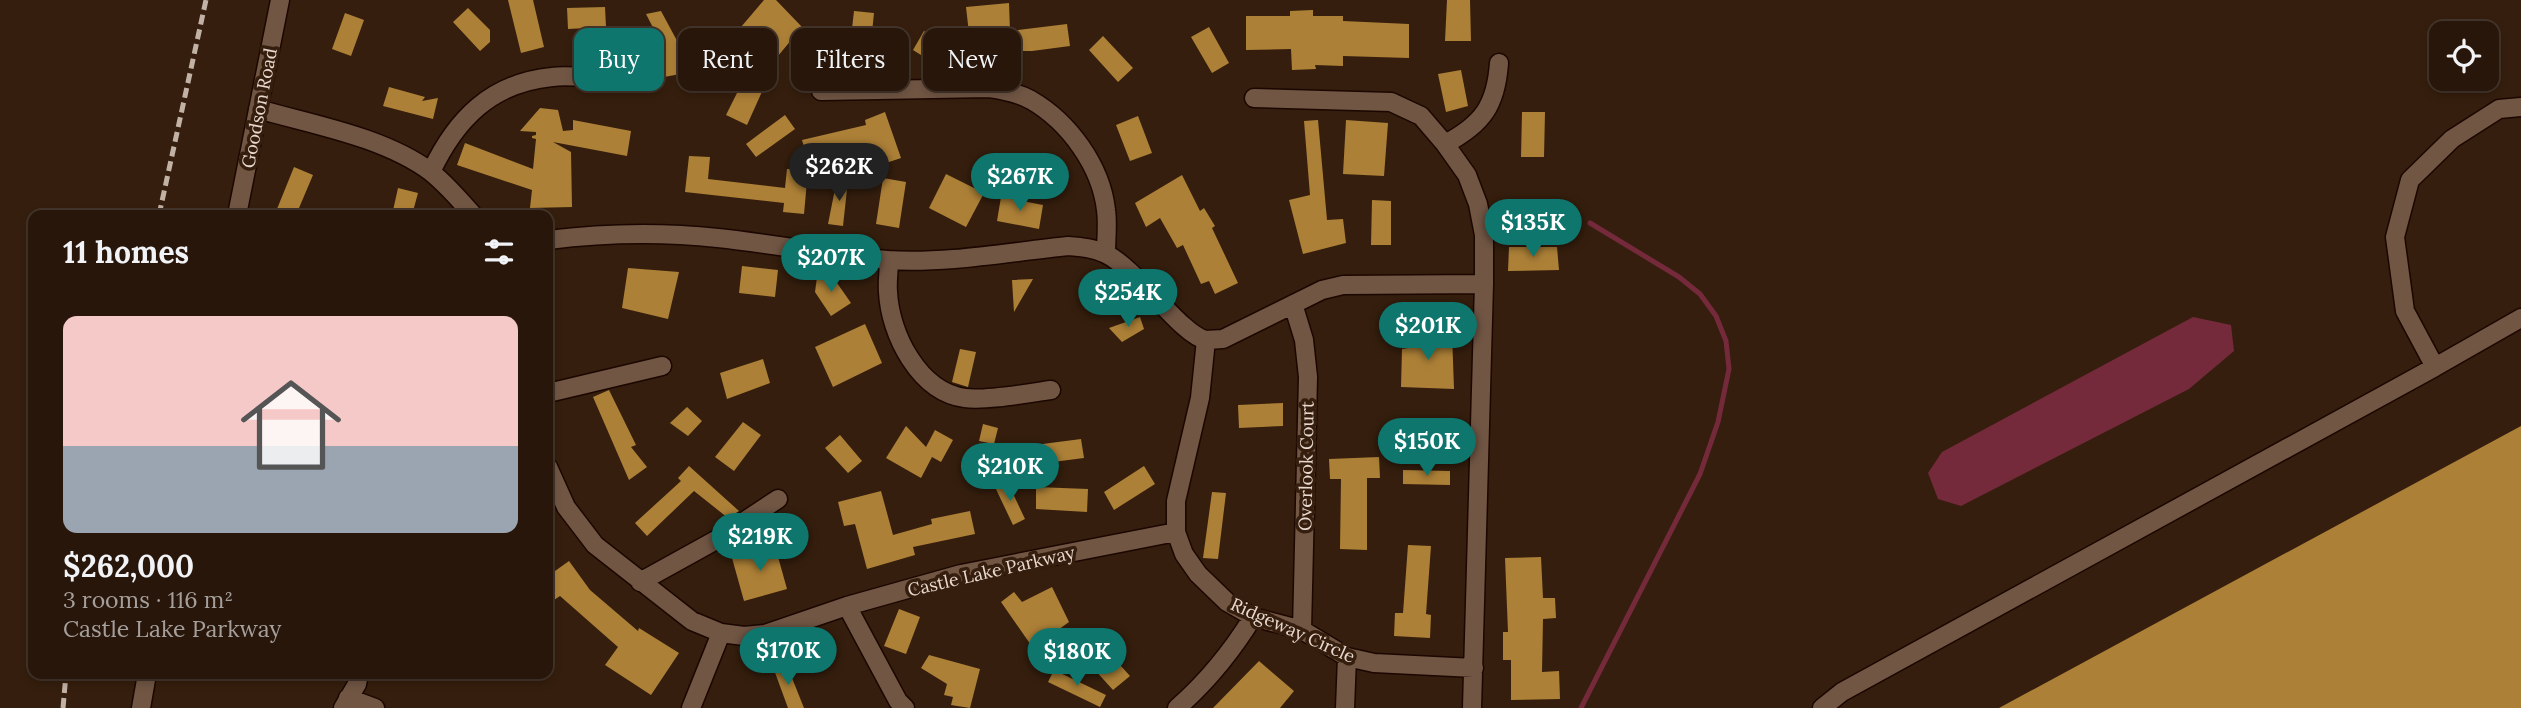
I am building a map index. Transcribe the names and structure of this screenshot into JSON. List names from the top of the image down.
{
  "streets": {
    "street": [
      "Goodson Road",
      "Overlook Court",
      "Castle Lake Parkway",
      "Ridgeway Circle"
    ]
  },
  "crossings": [
    ["Overlook Court", "Ridgeway Circle"],
    ["Castle Lake Parkway", "Ridgeway Circle"]
  ],
  "page": {
    "chip": [
      "Buy",
      "Rent",
      "Filters",
      "New"
    ],
    "price": [
      "$262K",
      "$267K",
      "$135K",
      "$207K",
      "$254K",
      "$201K",
      "$150K",
      "$210K",
      "$219K",
      "$170K",
      "$180K"
    ],
    "heading": "11 homes",
    "list": [
      {
        "name": "$262,000",
        "note": "3 rooms · 116 m² · Castle Lake Parkway"
      }
    ]
  }
}
